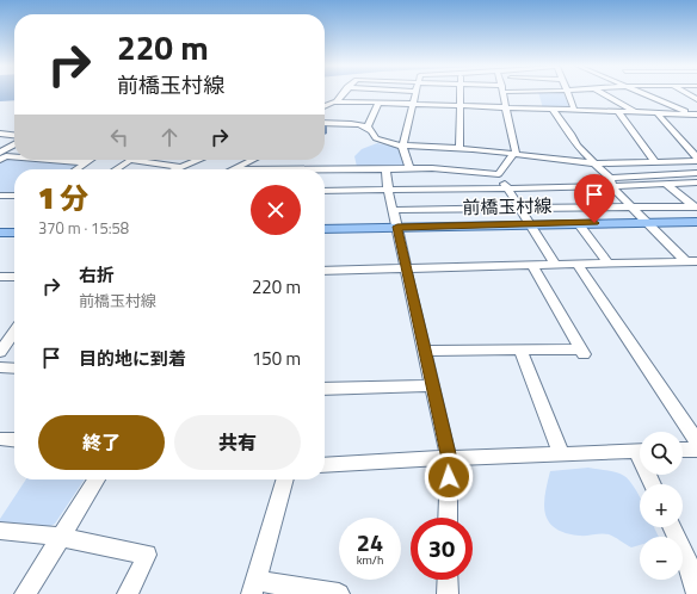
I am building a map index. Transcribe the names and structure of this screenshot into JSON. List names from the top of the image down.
{
  "streets": {
    "main road": ["前橋玉村線"]
  },
  "page": {
    "turn": ["220 m", "前橋玉村線"],
    "heading": ["1 分", "370 m · 15:58"],
    "list": [
      {
        "name": "右折",
        "note": "前橋玉村線",
        "value": "220 m"
      },
      {
        "name": "目的地に到着",
        "value": "150 m"
      }
    ],
    "buttons": ["終了", "共有"],
    "map_buttons": ["+", "−"],
    "speed": "24 km/h",
    "limit": "30"
  }
}
